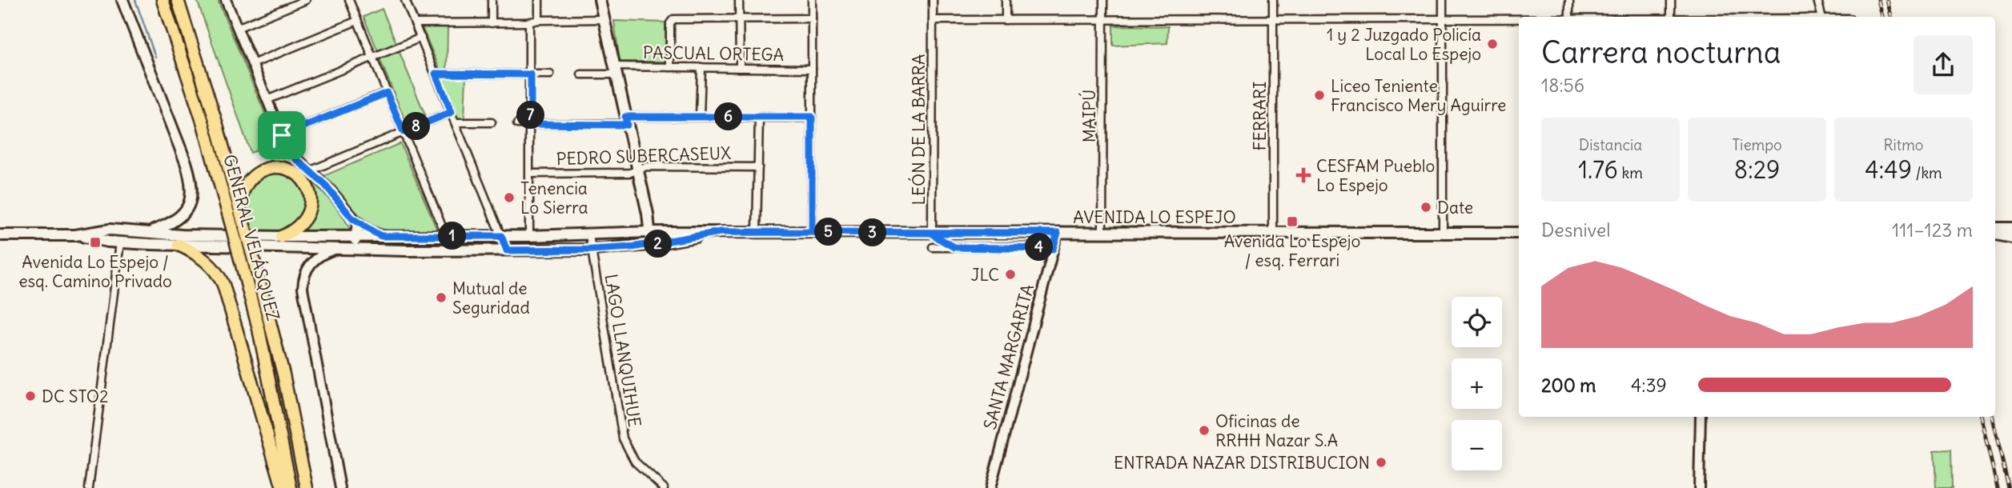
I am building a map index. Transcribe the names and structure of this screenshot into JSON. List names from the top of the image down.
{
  "streets": {
    "highway": ["GENERAL VELÁSQUEZ"],
    "main road": ["AVENIDA LO ESPEJO"],
    "street": [
      "PASCUAL ORTEGA",
      "MAIPÚ",
      "FERRARI",
      "LEÓN DE LA BARRA",
      "PEDRO SUBERCASEUX",
      "LAGO LLANQUIHUE",
      "SANTA MARGARITA"
    ]
  },
  "crossings": [
    ["MAIPÚ", "AVENIDA LO ESPEJO"],
    ["FERRARI", "AVENIDA LO ESPEJO"],
    ["LEÓN DE LA BARRA", "AVENIDA LO ESPEJO"],
    ["AVENIDA LO ESPEJO", "LAGO LLANQUIHUE"],
    ["AVENIDA LO ESPEJO", "SANTA MARGARITA"]
  ],
  "places": {
    "other": [
      "1 y 2 Juzgado Policía Local Lo Espejo",
      "Liceo Teniente Francisco Mery Aguirre",
      "Tenencia Lo Sierra",
      "Date",
      "JLC",
      "Mutual de Seguridad",
      "DC STO2",
      "Oficinas de RRHH Nazar S.A",
      "ENTRADA NAZAR DISTRIBUCION"
    ],
    "health": ["CESFAM Pueblo Lo Espejo"],
    "transit": ["Avenida Lo Espejo / esq. Ferrari", "Avenida Lo Espejo / esq. Camino Privado"]
  },
  "page": {
    "heading": ["Carrera nocturna", "18:56"],
    "pins": [
      "7",
      "6",
      "8",
      "5",
      "3",
      "1",
      "2",
      "4"
    ],
    "stats": [
      ["Distancia", "1.76 km"],
      ["Tiempo", "8:29"],
      ["Ritmo", "4:49 /km"]
    ],
    "chart": ["Desnivel", "111–123 m"],
    "map_buttons": ["+", "−"],
    "list": [
      {
        "name": "200 m",
        "note": "4:39"
      }
    ]
  }
}
